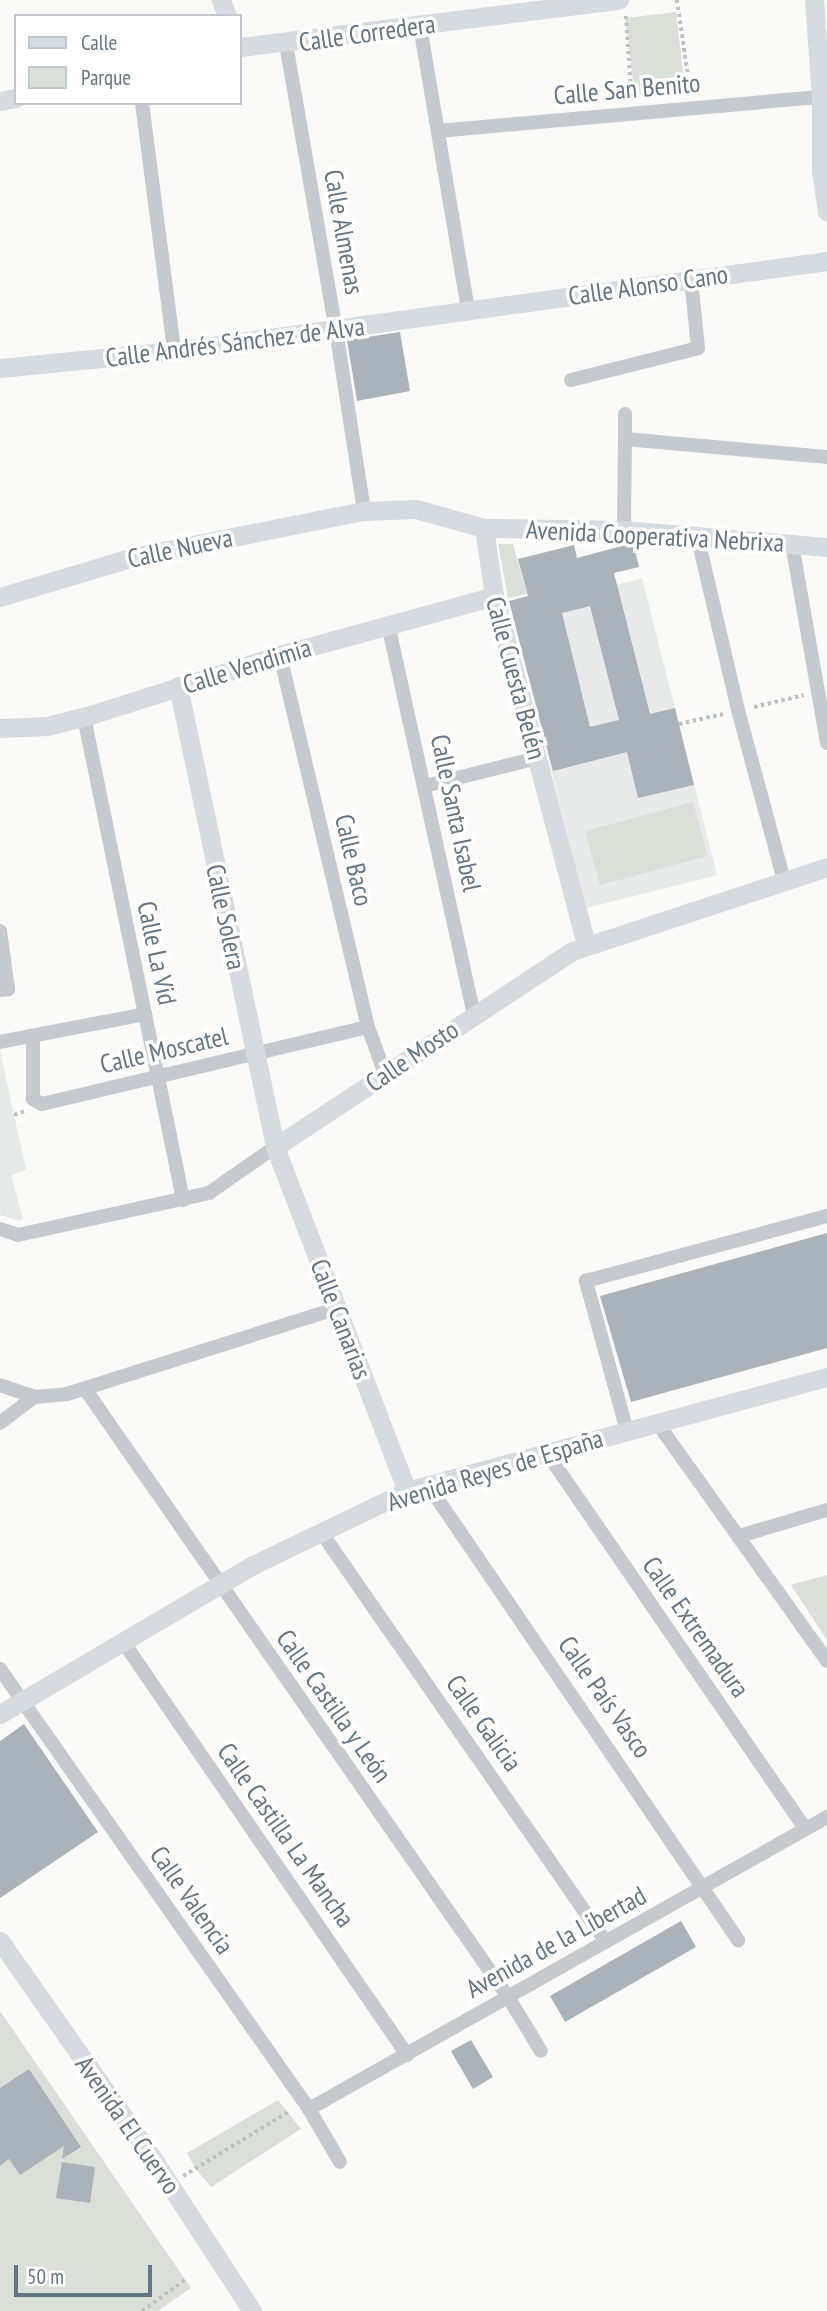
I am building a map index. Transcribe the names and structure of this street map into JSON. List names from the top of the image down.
{
  "streets": {
    "street": [
      "Calle Corredera",
      "Calle San Benito",
      "Calle Almenas",
      "Calle Alonso Cano",
      "Calle Andrés Sánchez de Alva",
      "Avenida Cooperativa Nebrixa",
      "Calle Nueva",
      "Calle Vendimia",
      "Calle Cuesta Belén",
      "Calle Santa Isabel",
      "Calle Baco",
      "Calle Solera",
      "Calle La Vid",
      "Calle Moscatel",
      "Calle Mosto",
      "Calle Canarias",
      "Avenida Reyes de España",
      "Calle Extremadura",
      "Calle País Vasco",
      "Calle Castilla y León",
      "Calle Galicia",
      "Calle Castilla La Mancha",
      "Calle Valencia",
      "Avenida de la Libertad",
      "Avenida El Cuervo"
    ]
  },
  "crossings": [
    ["Calle Corredera", "Calle Almenas"],
    ["Calle Almenas", "Calle Andrés Sánchez de Alva"],
    ["Calle Almenas", "Calle Nueva"],
    ["Calle Alonso Cano", "Calle Andrés Sánchez de Alva"],
    ["Avenida Cooperativa Nebrixa", "Calle Cuesta Belén"],
    ["Calle Vendimia", "Calle Cuesta Belén"],
    ["Calle Vendimia", "Calle Santa Isabel"],
    ["Calle Vendimia", "Calle Baco"],
    ["Calle Vendimia", "Calle Solera"],
    ["Calle Vendimia", "Calle La Vid"],
    ["Calle Cuesta Belén", "Calle Mosto"],
    ["Calle Santa Isabel", "Calle Mosto"],
    ["Calle Baco", "Calle Moscatel"],
    ["Calle Baco", "Calle Mosto"],
    ["Calle Solera", "Calle Moscatel"],
    ["Calle Solera", "Calle Mosto"],
    ["Calle Solera", "Calle Canarias"],
    ["Calle La Vid", "Calle Moscatel"],
    ["Calle La Vid", "Calle Mosto"],
    ["Calle Mosto", "Calle Canarias"],
    ["Calle Canarias", "Avenida Reyes de España"],
    ["Avenida Reyes de España", "Calle Extremadura"],
    ["Avenida Reyes de España", "Calle País Vasco"],
    ["Avenida Reyes de España", "Calle Castilla y León"],
    ["Avenida Reyes de España", "Calle Galicia"],
    ["Avenida Reyes de España", "Calle Castilla La Mancha"],
    ["Avenida Reyes de España", "Calle Valencia"],
    ["Calle Extremadura", "Avenida de la Libertad"],
    ["Calle País Vasco", "Avenida de la Libertad"],
    ["Calle Castilla y León", "Avenida de la Libertad"],
    ["Calle Galicia", "Avenida de la Libertad"],
    ["Calle Castilla La Mancha", "Avenida de la Libertad"],
    ["Calle Valencia", "Avenida de la Libertad"]
  ],
  "legend": ["Calle", "Parque"],
  "scale_bar": "50 m"
}
